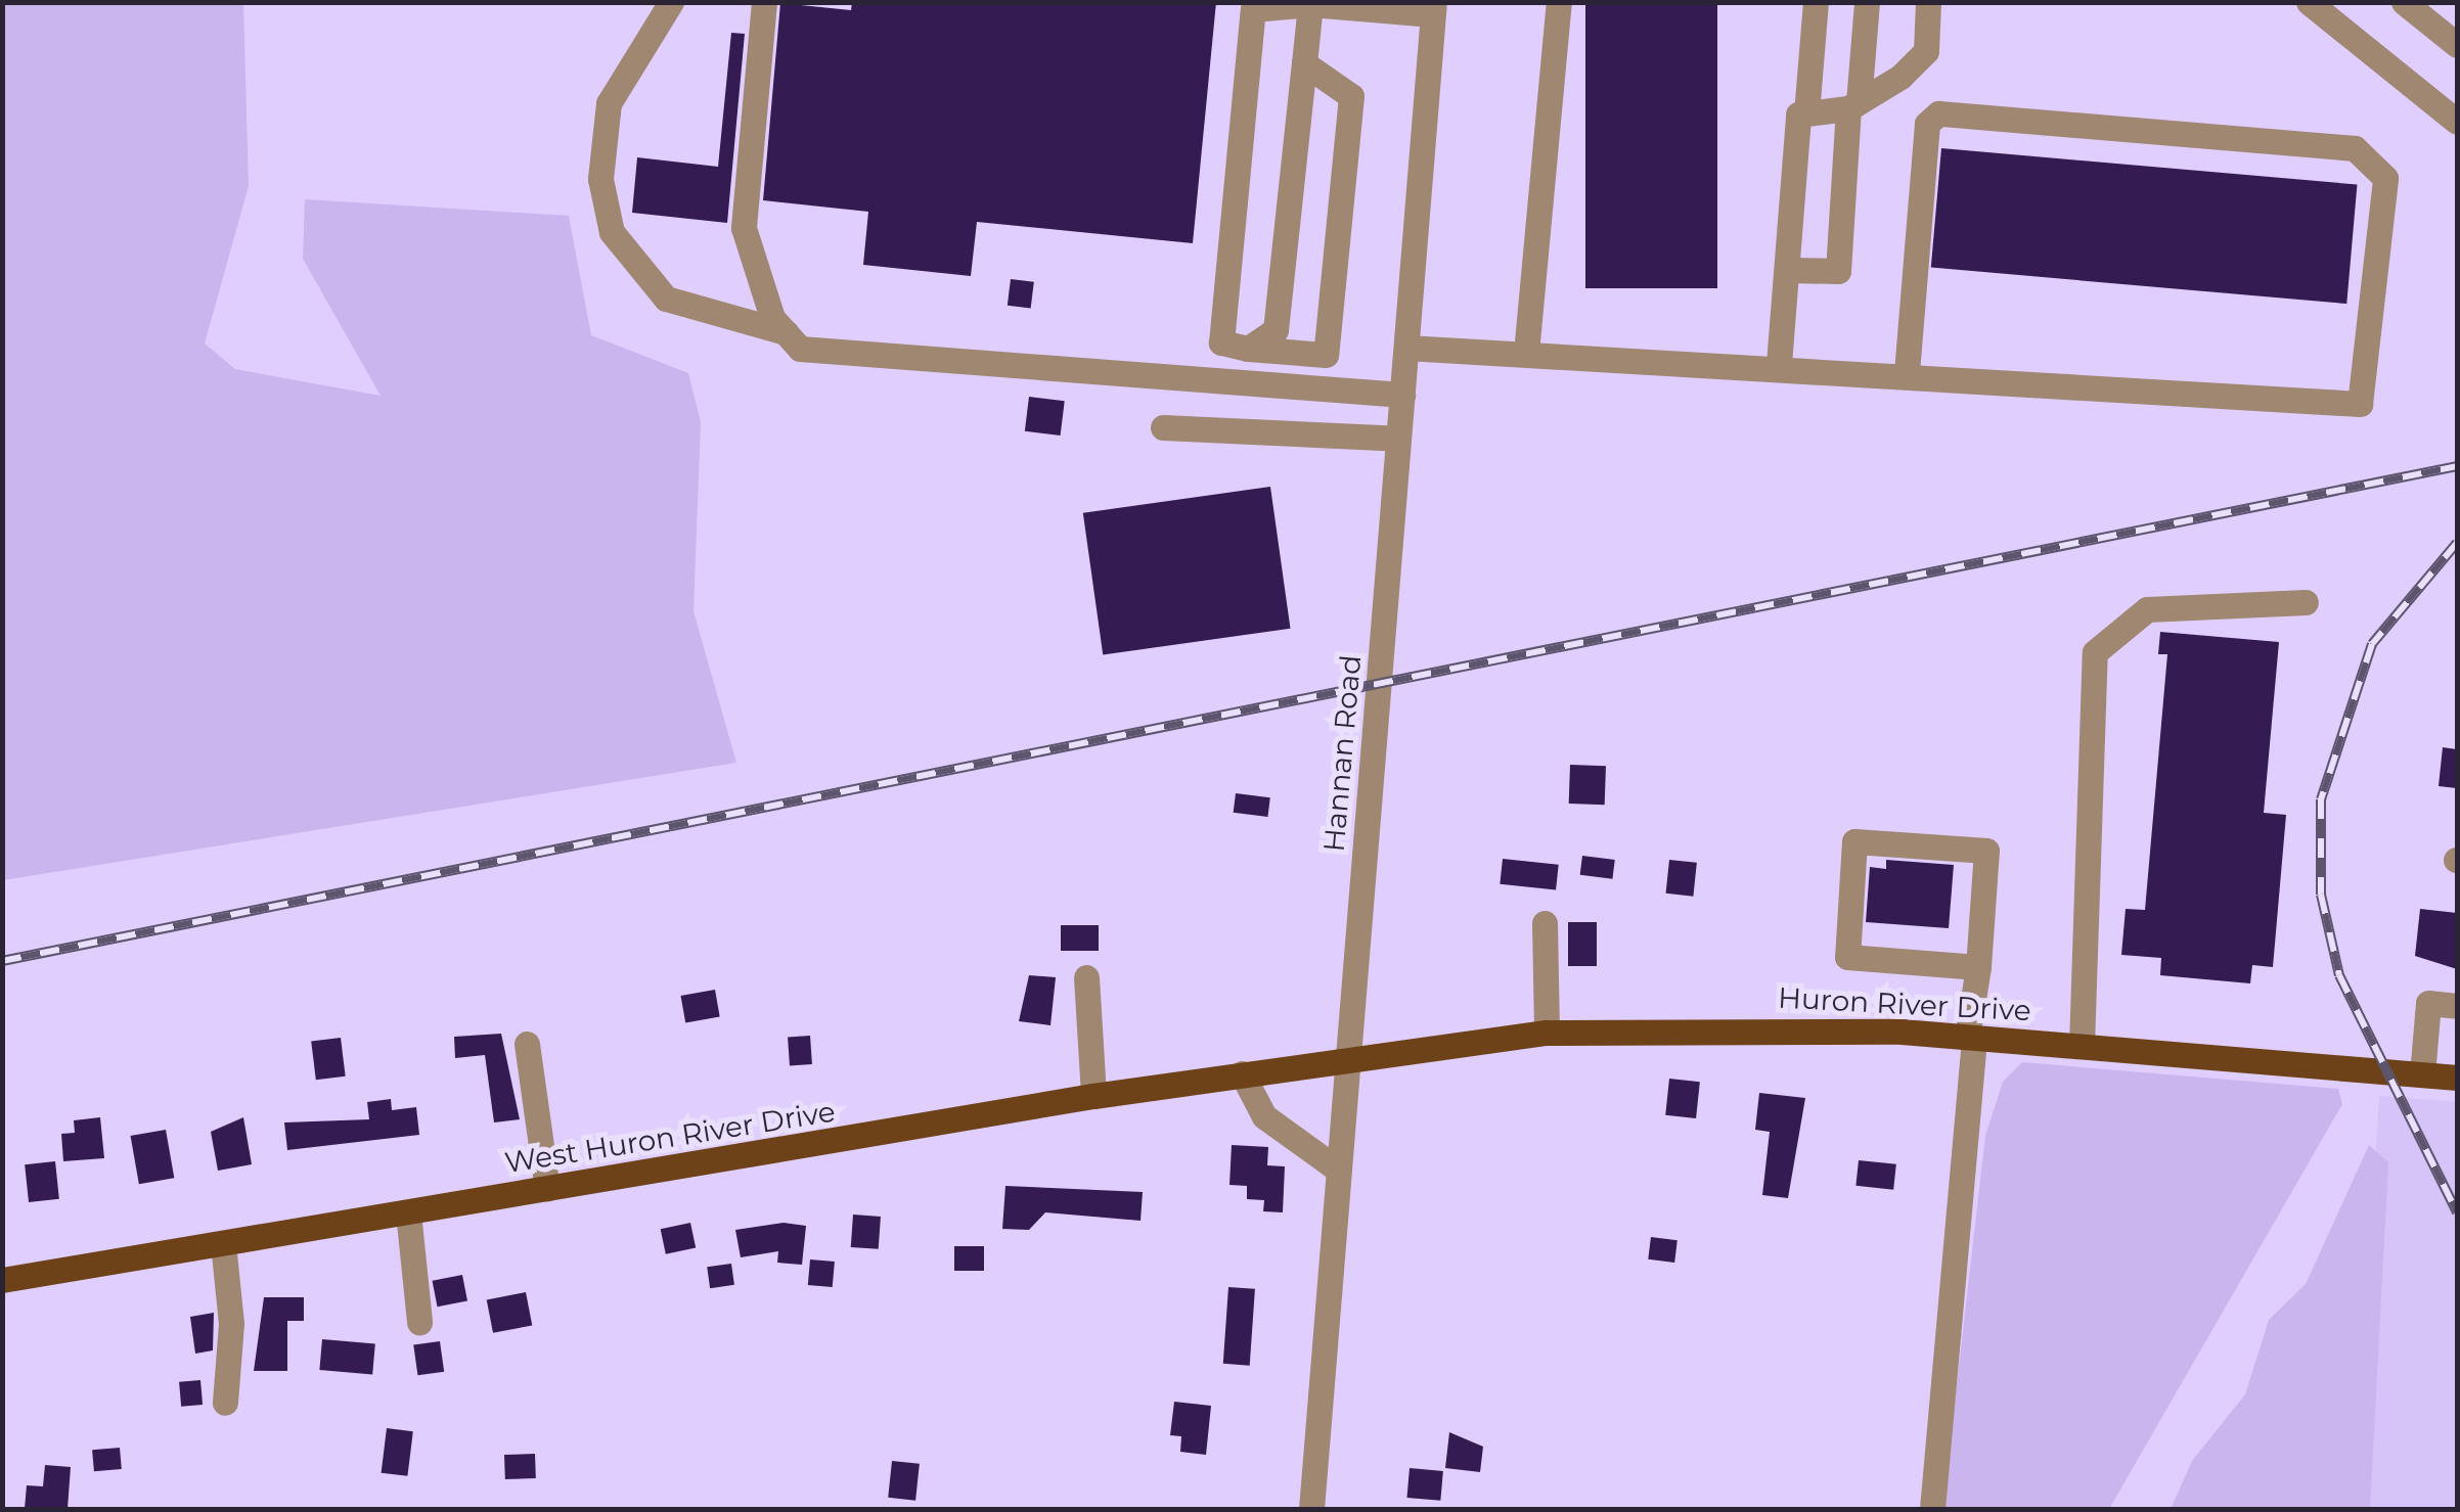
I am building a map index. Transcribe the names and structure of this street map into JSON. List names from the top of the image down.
{
  "streets": {
    "main road": ["Huron River Drive", "West Huron River Drive"],
    "street": ["Hannan Road"]
  },
  "crossings": [
    ["Hannan Road", "Huron River Drive"],
    ["Hannan Road", "West Huron River Drive"],
    ["Huron River Drive", "West Huron River Drive"]
  ]
}
